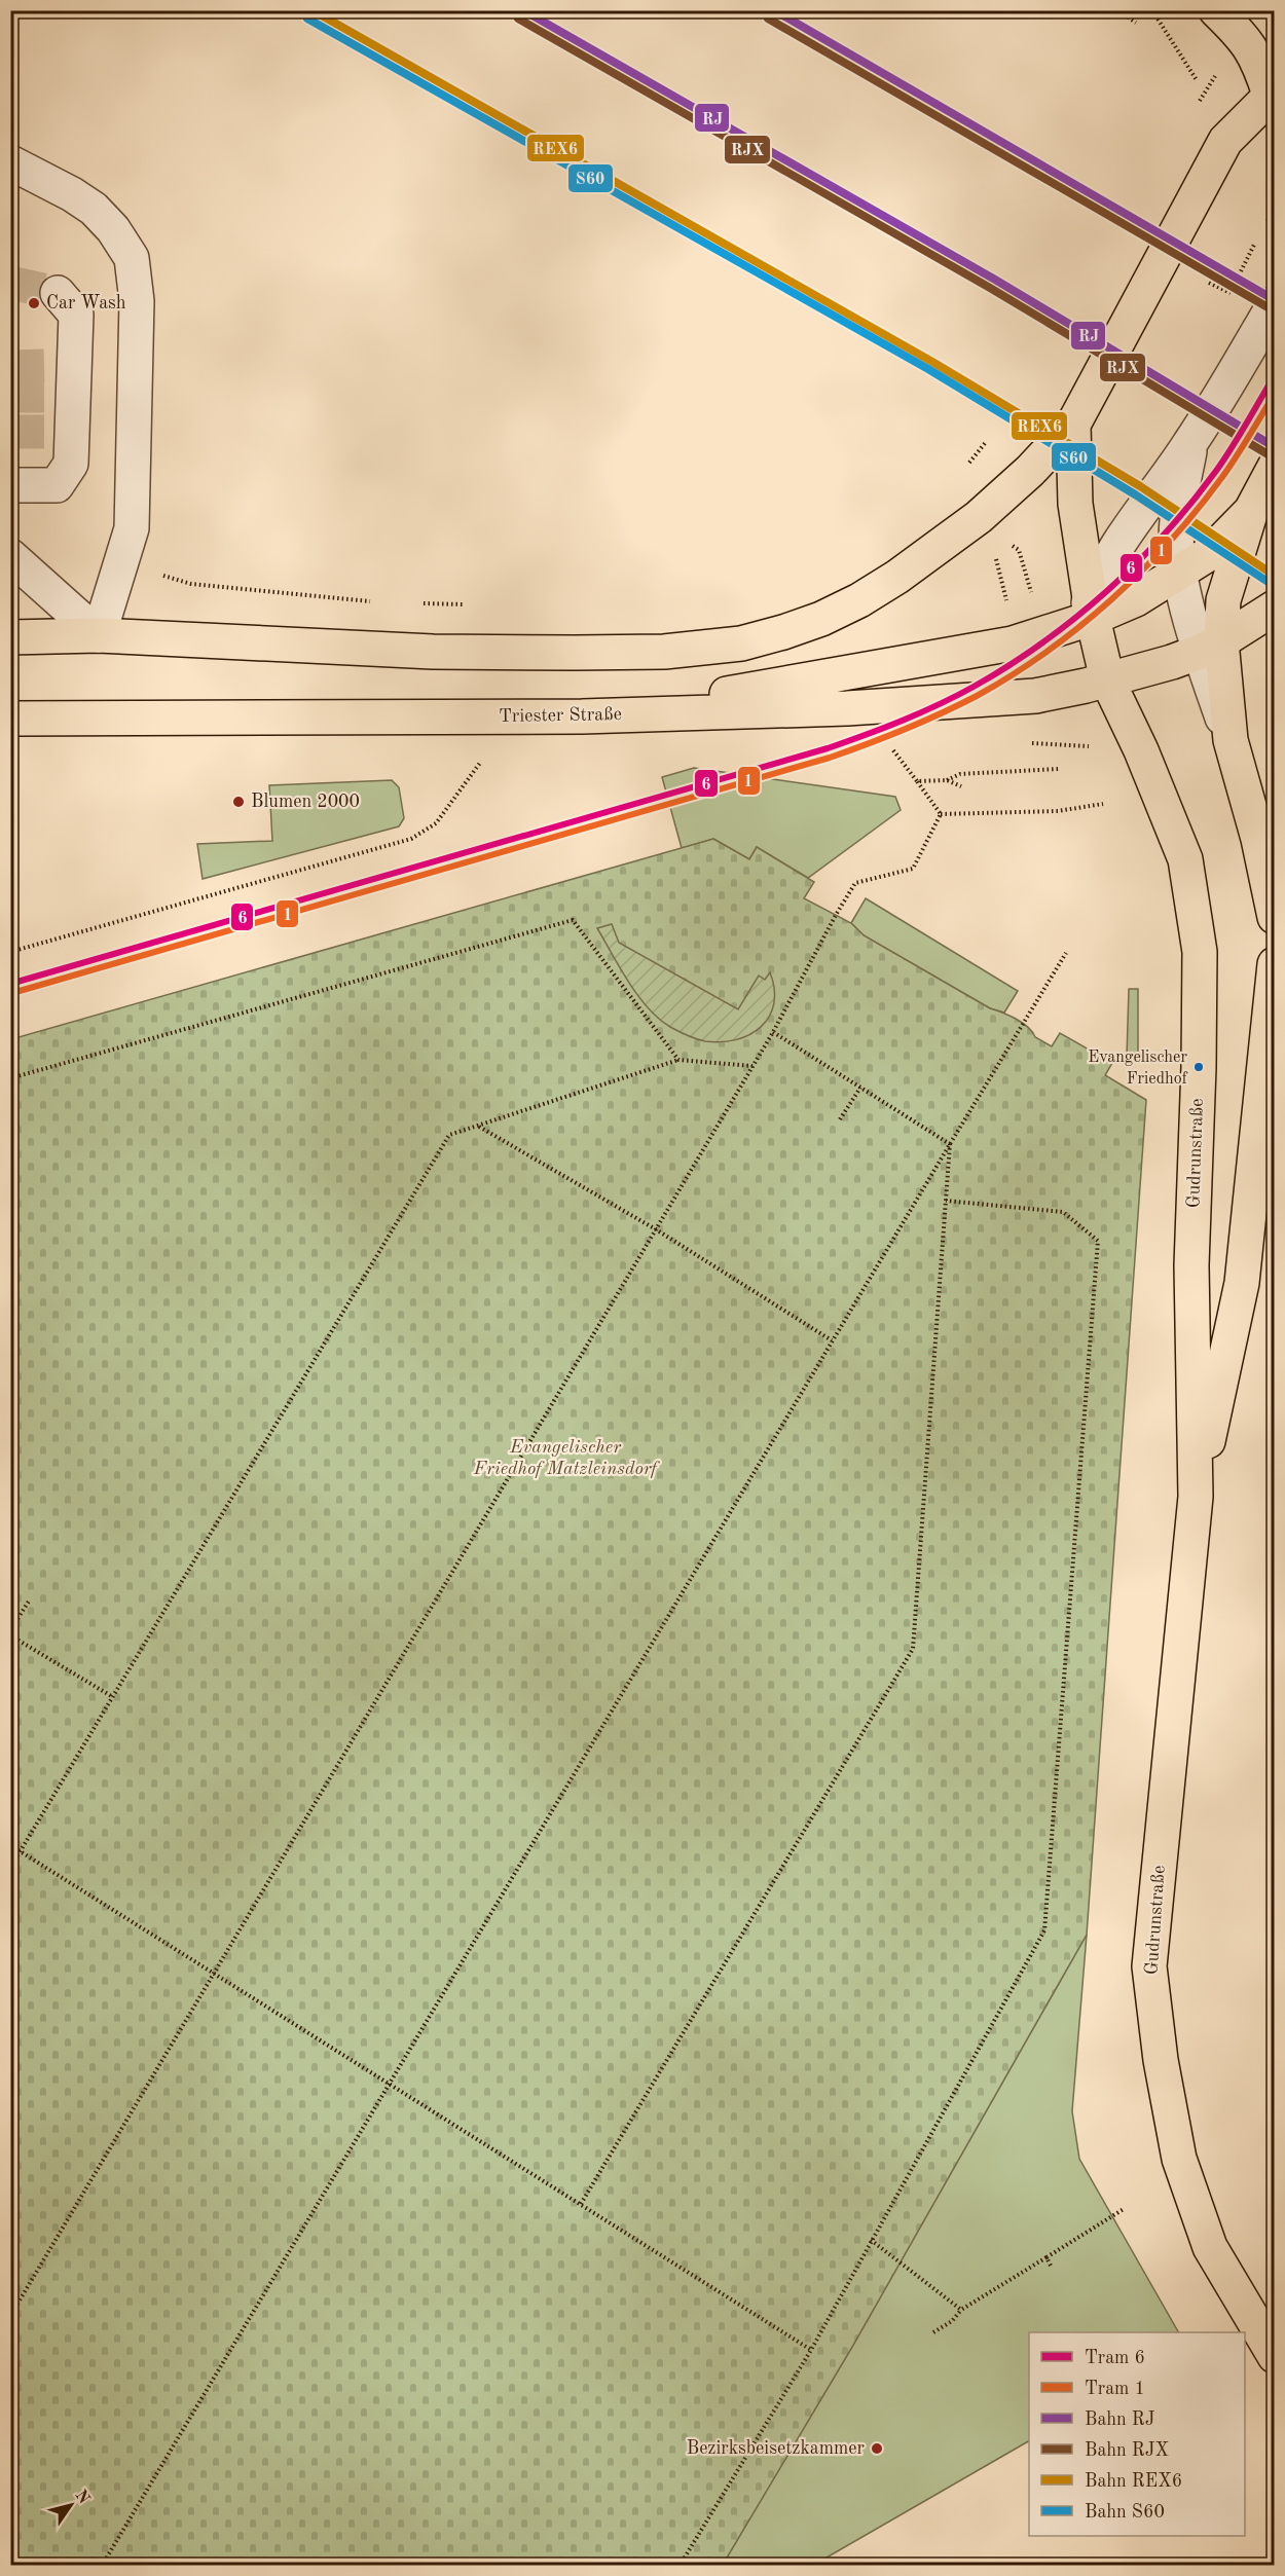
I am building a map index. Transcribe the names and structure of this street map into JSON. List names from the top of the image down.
{
  "streets": {
    "main road": ["Triester Straße", "Gudrunstraße"]
  },
  "crossings": [
    ["Triester Straße", "Gudrunstraße"]
  ],
  "parks": ["Evangelischer Friedhof Matzleinsdorf"],
  "places": [
    "Car Wash",
    "Blumen 2000",
    "Evangelischer Friedhof",
    "Bezirksbeisetzkammer"
  ],
  "lines": [
    "rail line RJ",
    "rail line REX6",
    "rail line RJX",
    "rail line S60",
    "tram line 6",
    "tram line 1"
  ],
  "legend": [
    "Tram 6",
    "Tram 1",
    "Bahn RJ",
    "Bahn RJX",
    "Bahn REX6",
    "Bahn S60"
  ],
  "north": "top right"
}
